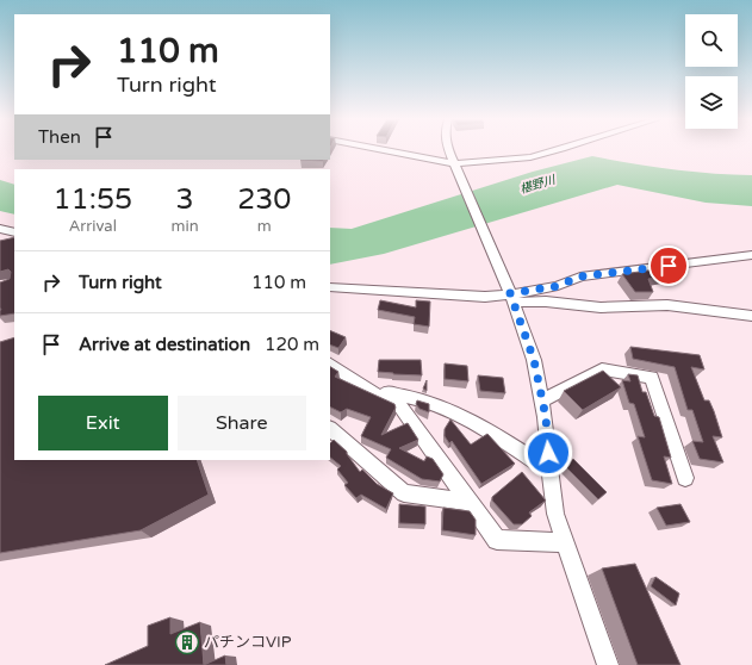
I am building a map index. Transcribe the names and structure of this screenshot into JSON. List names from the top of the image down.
{
  "water": ["椹野川"],
  "places": {
    "building": ["パチンコVIP"]
  },
  "page": {
    "turn": ["110 m", "Turn right"],
    "then": "Then",
    "eta": [
      "11:55",
      "Arrival",
      "3",
      "min",
      "230",
      "m"
    ],
    "list": [
      {
        "name": "Turn right",
        "value": "110 m"
      },
      {
        "name": "Arrive at destination",
        "value": "120 m"
      }
    ],
    "buttons": ["Exit", "Share"]
  }
}
